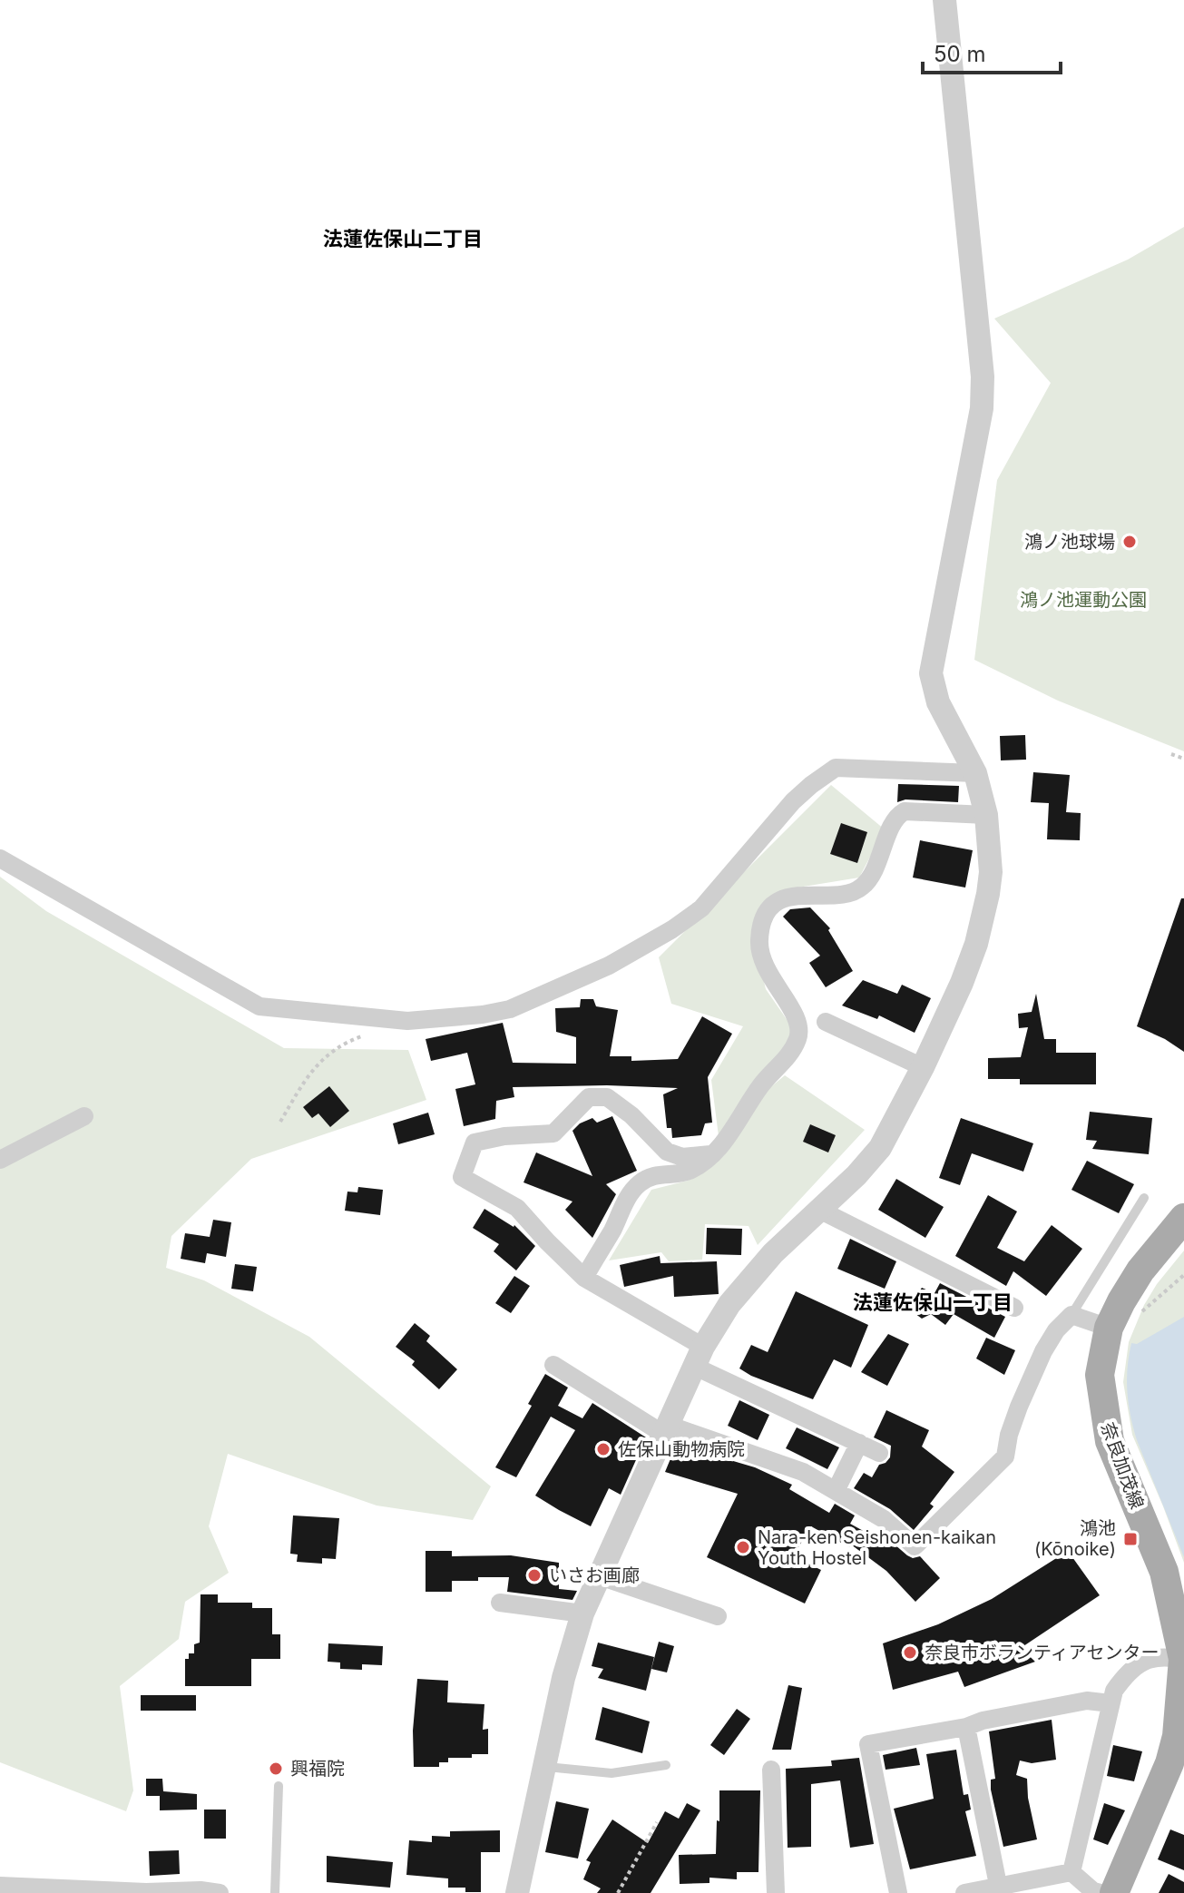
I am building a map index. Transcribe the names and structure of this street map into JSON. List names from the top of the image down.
{
  "streets": {
    "main road": ["奈良加茂線"]
  },
  "districts": ["法蓮佐保山二丁目", "法蓮佐保山一丁目"],
  "parks": ["鴻ノ池運動公園"],
  "places": {
    "other": [
      "鴻ノ池球場",
      "佐保山動物病院",
      "Nara-ken Seishonen-kaikan Youth Hostel",
      "いさお画廊",
      "奈良市ボランティアセンター",
      "興福院"
    ],
    "transit": ["鴻池 (Kōnoike)"]
  },
  "scale_bar": "50 m"
}
